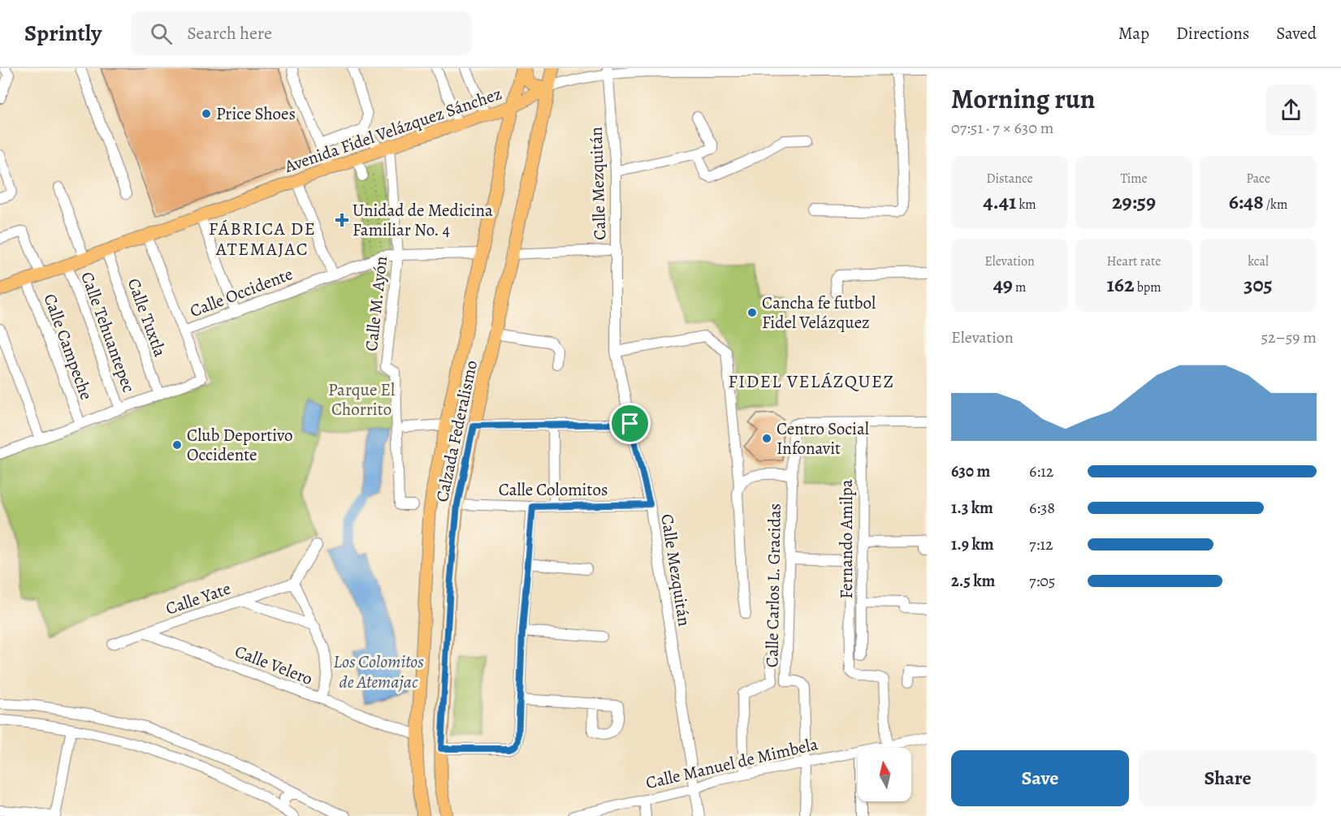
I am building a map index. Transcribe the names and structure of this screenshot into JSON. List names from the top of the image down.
{
  "streets": {
    "main road": ["Avenida Fidel Velázquez Sánchez", "Calzada Federalismo"],
    "street": [
      "Calle Mezquitán",
      "Calle Occidente",
      "Calle M. Ayón",
      "Calle Tuxtla",
      "Calle Tehuantepec",
      "Calle Campeche",
      "Calle Colomitos",
      "Fernando Amilpa",
      "Calle Carlos L. Gracidas",
      "Calle Yate",
      "Calle Velero",
      "Calle Manuel de Mimbela"
    ]
  },
  "crossings": [
    ["Avenida Fidel Velázquez Sánchez", "Calle Mezquitán"],
    ["Avenida Fidel Velázquez Sánchez", "Calle M. Ayón"],
    ["Avenida Fidel Velázquez Sánchez", "Calle Tuxtla"],
    ["Avenida Fidel Velázquez Sánchez", "Calle Tehuantepec"],
    ["Avenida Fidel Velázquez Sánchez", "Calle Campeche"],
    ["Avenida Fidel Velázquez Sánchez", "Calzada Federalismo"],
    ["Calle Mezquitán", "Calle Colomitos"],
    ["Calle Mezquitán", "Calle Manuel de Mimbela"],
    ["Calle Occidente", "Calle M. Ayón"],
    ["Calle Occidente", "Calzada Federalismo"],
    ["Calzada Federalismo", "Calle Colomitos"],
    ["Calzada Federalismo", "Calle Velero"],
    ["Fernando Amilpa", "Calle Carlos L. Gracidas"],
    ["Calle Carlos L. Gracidas", "Calle Manuel de Mimbela"],
    ["Calle Yate", "Calle Velero"]
  ],
  "districts": ["FÁBRICA DE ATEMAJAC", "FIDEL VELÁZQUEZ"],
  "water": ["Los Colomitos de Atemajac"],
  "parks": ["Parque El Chorrito"],
  "places": {
    "other": [
      "Price Shoes",
      "Cancha fe futbol Fidel Velázquez",
      "Centro Social Infonavit",
      "Club Deportivo Occidente"
    ],
    "health": ["Unidad de Medicina Familiar No. 4"]
  },
  "north": "top",
  "page": {
    "header": "Sprintly",
    "search": "Search here",
    "nav": ["Map", "Directions", "Saved"],
    "heading": ["Morning run", "07:51 · 7 × 630 m"],
    "stats": [
      ["Distance", "4.41 km"],
      ["Time", "29:59"],
      ["Pace", "6:48 /km"],
      ["Elevation", "49 m"],
      ["Heart rate", "162 bpm"],
      ["kcal", "305"]
    ],
    "chart": ["Elevation", "52–59 m"],
    "list": [
      {
        "name": "630 m",
        "note": "6:12"
      },
      {
        "name": "1.3 km",
        "note": "6:38"
      },
      {
        "name": "1.9 km",
        "note": "7:12"
      },
      {
        "name": "2.5 km",
        "note": "7:05"
      }
    ],
    "buttons": ["Save", "Share"]
  }
}
